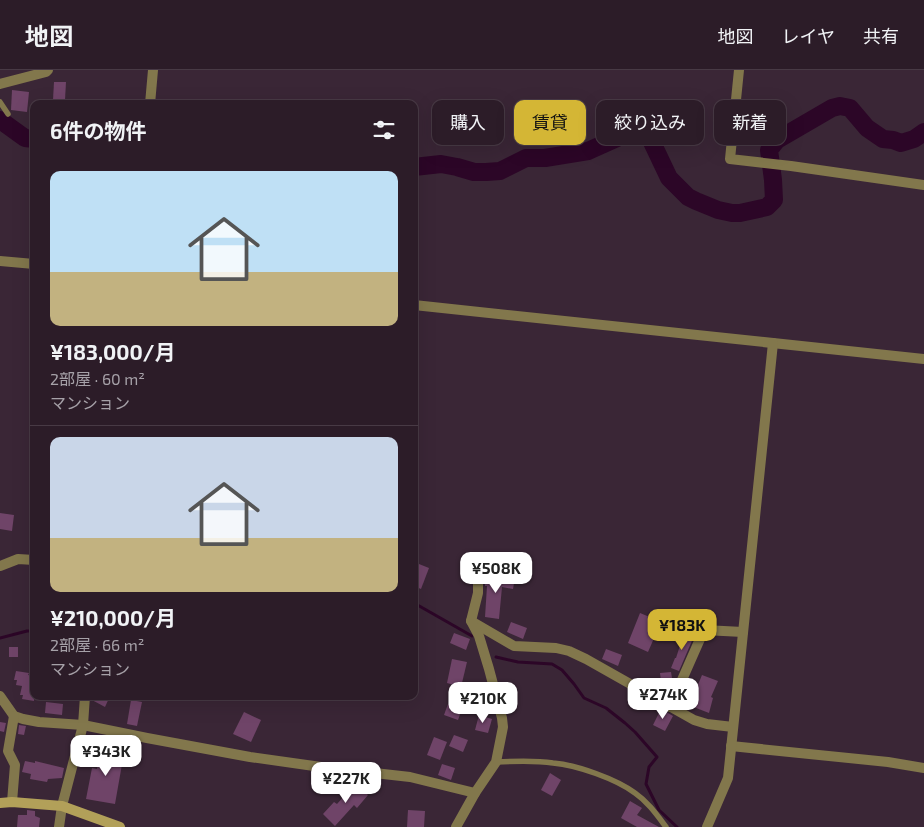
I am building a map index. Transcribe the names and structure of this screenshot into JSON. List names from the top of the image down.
{
  "page": {
    "header": "地図",
    "nav": ["地図", "レイヤ", "共有"],
    "chip": [
      "購入",
      "賃貸",
      "絞り込み",
      "新着"
    ],
    "heading": "6件の物件",
    "list": [
      {
        "name": "¥183,000/月",
        "note": "2部屋 · 60 m² · マンション"
      },
      {
        "name": "¥210,000/月",
        "note": "2部屋 · 66 m² · マンション"
      }
    ],
    "price": [
      "¥508K",
      "¥183K",
      "¥274K",
      "¥210K",
      "¥343K",
      "¥227K"
    ]
  }
}
